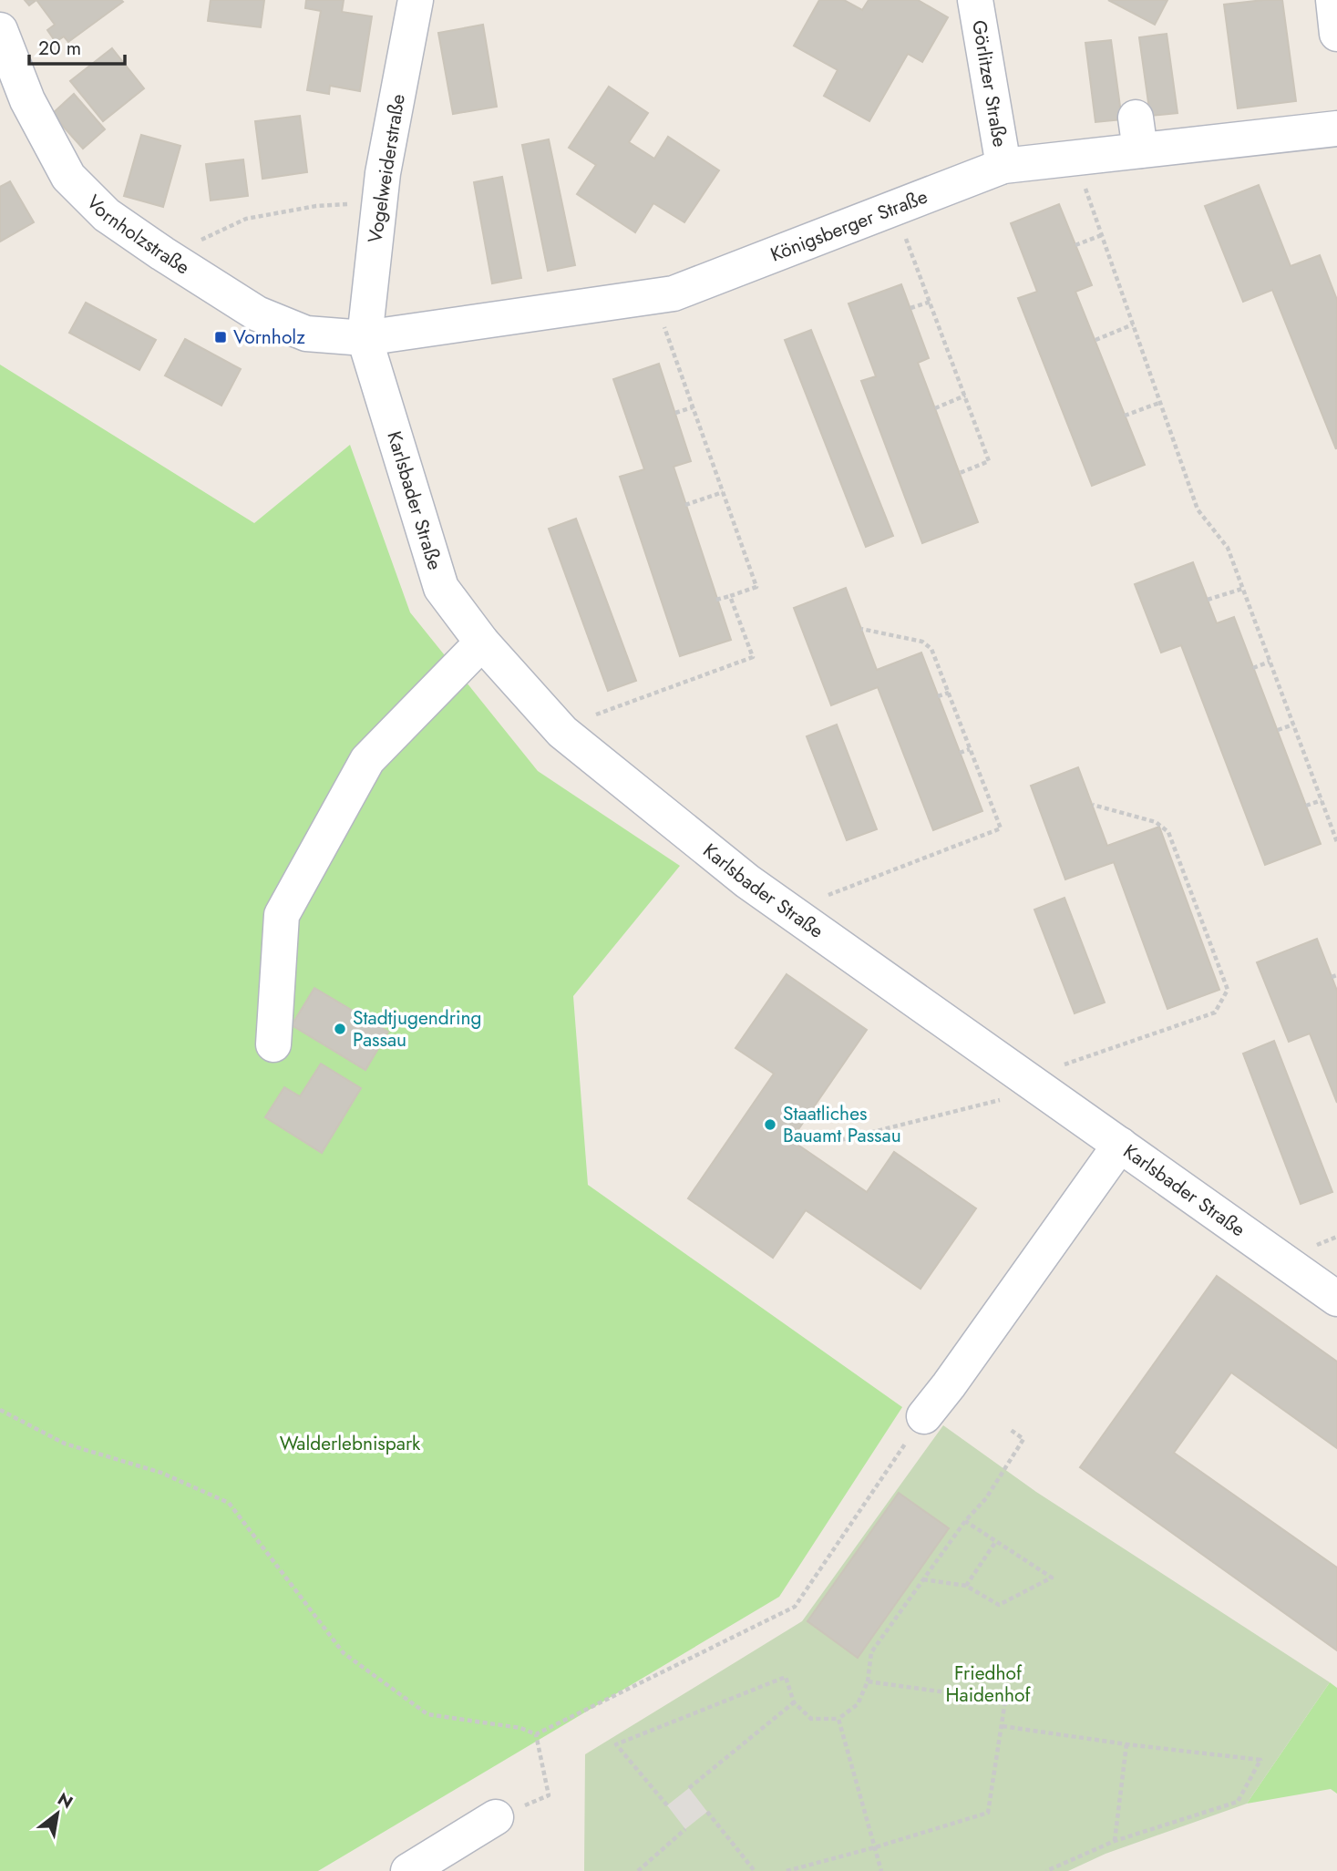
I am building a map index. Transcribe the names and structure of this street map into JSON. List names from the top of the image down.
{
  "streets": {
    "street": [
      "Görlitzer Straße",
      "Vogelweiderstraße",
      "Königsberger Straße",
      "Vornholzstraße",
      "Karlsbader Straße"
    ]
  },
  "crossings": [
    ["Görlitzer Straße", "Königsberger Straße"],
    ["Vogelweiderstraße", "Königsberger Straße"],
    ["Vogelweiderstraße", "Vornholzstraße"],
    ["Vogelweiderstraße", "Karlsbader Straße"],
    ["Königsberger Straße", "Vornholzstraße"],
    ["Königsberger Straße", "Karlsbader Straße"],
    ["Vornholzstraße", "Karlsbader Straße"]
  ],
  "parks": ["Walderlebnispark", "Friedhof Haidenhof"],
  "places": {
    "transit": ["Vornholz"],
    "other": ["Stadtjugendring Passau", "Staatliches Bauamt Passau"]
  },
  "scale_bar": "20 m",
  "north": "top right"
}
